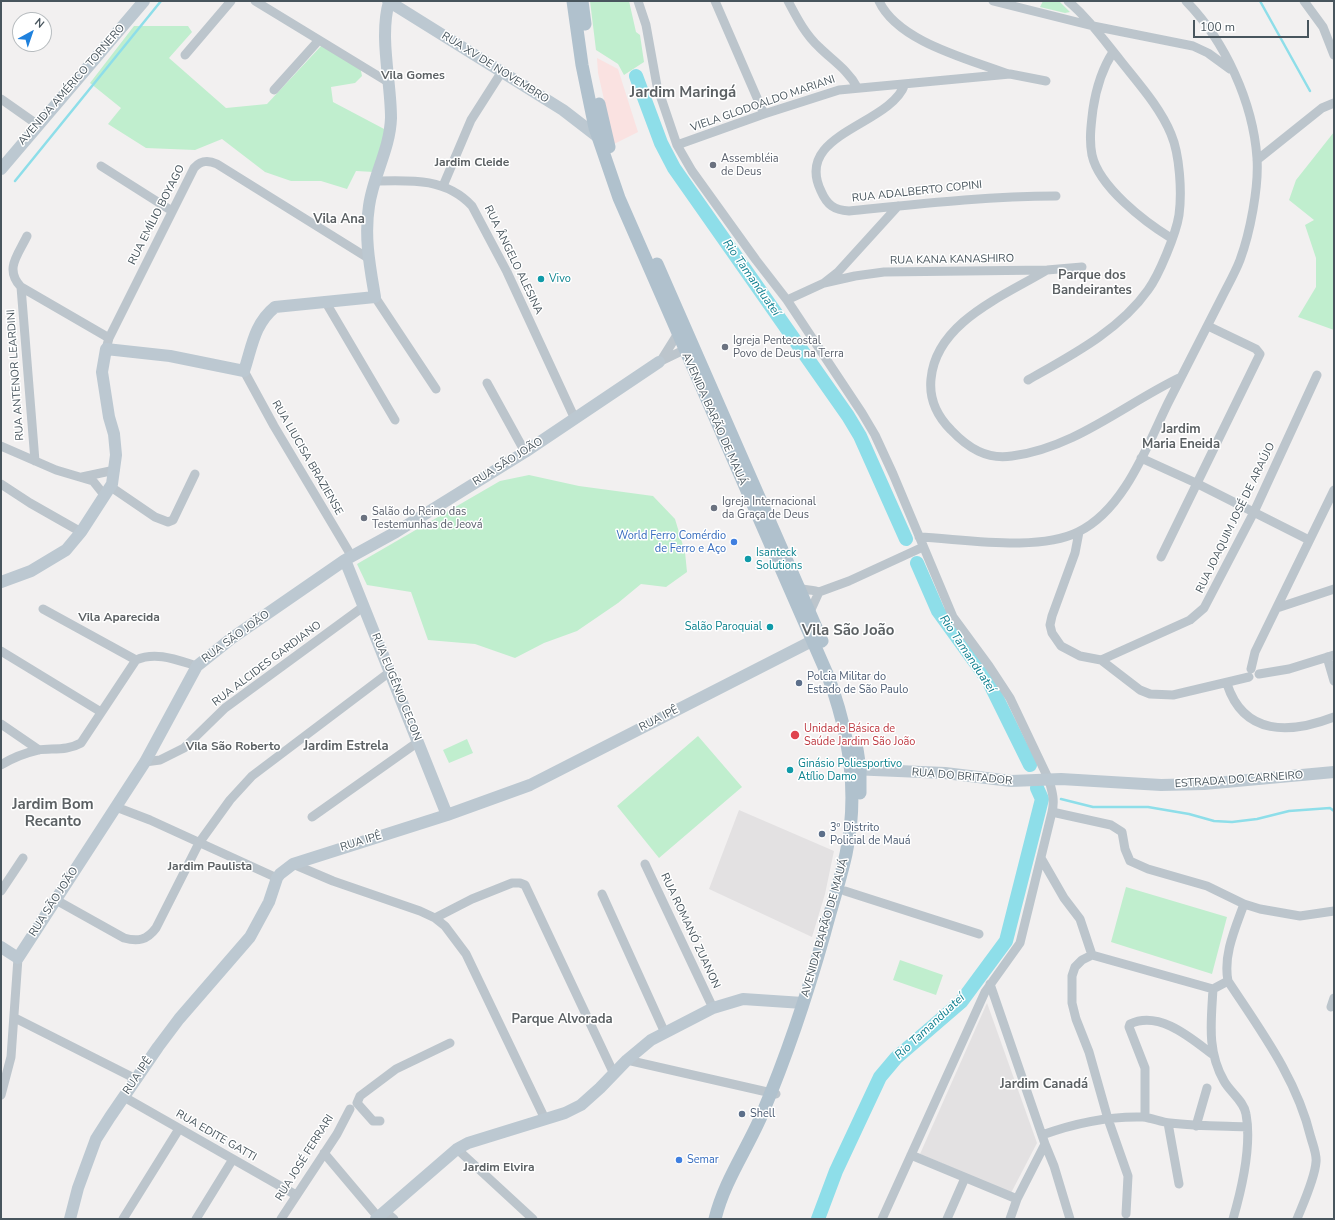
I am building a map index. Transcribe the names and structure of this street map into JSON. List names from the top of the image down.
{
  "streets": {
    "main road": ["AVENIDA BARÃO DE MAUÁ"],
    "street": [
      "RUA XV DE NOVEMBRO",
      "AVENIDA AMÉRICO TORNERO",
      "VIELA GLODOALDO MARIANI",
      "RUA ADALBERTO COPINI",
      "RUA EMÍLIO BOYAGO",
      "RUA ÂNGELO ALESINA",
      "RUA KANA KANASHIRO",
      "RUA ANTENOR LEARDINI",
      "RUA LIUCISA BRAZIENSE",
      "RUA SÃO JOÃO",
      "RUA JOAQUIM JOSÉ DE ARAÚJO",
      "RUA ALCIDES GARDIANO",
      "RUA EUGÊNIO CECON",
      "RUA IPÊ",
      "RUA DO BRITADOR",
      "ESTRADA DO CARNEIRO",
      "RUA ROMANÓ ZUANON",
      "RUA EDITE GATTI",
      "RUA JOSÉ FERRARI"
    ]
  },
  "crossings": [
    ["RUA XV DE NOVEMBRO", "AVENIDA BARÃO DE MAUÁ"],
    ["VIELA GLODOALDO MARIANI", "RUA ADALBERTO COPINI"],
    ["RUA ÂNGELO ALESINA", "RUA SÃO JOÃO"],
    ["AVENIDA BARÃO DE MAUÁ", "RUA SÃO JOÃO"],
    ["AVENIDA BARÃO DE MAUÁ", "RUA IPÊ"],
    ["AVENIDA BARÃO DE MAUÁ", "RUA DO BRITADOR"],
    ["RUA LIUCISA BRAZIENSE", "RUA SÃO JOÃO"],
    ["RUA LIUCISA BRAZIENSE", "RUA EUGÊNIO CECON"],
    ["RUA SÃO JOÃO", "RUA ALCIDES GARDIANO"],
    ["RUA SÃO JOÃO", "RUA EUGÊNIO CECON"],
    ["RUA ALCIDES GARDIANO", "RUA EUGÊNIO CECON"],
    ["RUA EUGÊNIO CECON", "RUA IPÊ"],
    ["RUA IPÊ", "RUA EDITE GATTI"],
    ["RUA DO BRITADOR", "ESTRADA DO CARNEIRO"],
    ["RUA EDITE GATTI", "RUA JOSÉ FERRARI"]
  ],
  "districts": [
    "Vila Gomes",
    "Jardim Maringá",
    "Jardim Cleide",
    "Vila Ana",
    "Parque dos Bandeirantes",
    "Jardim Maria Eneida",
    "Vila Aparecida",
    "Vila São João",
    "Vila São Roberto",
    "Jardim Estrela",
    "Jardim Bom Recanto",
    "Jardim Paulista",
    "Parque Alvorada",
    "Jardim Canadá",
    "Jardim Elvira"
  ],
  "water": ["Rio Tamanduateí"],
  "places": [
    "Assembléia de Deus",
    "Vivo",
    "Igreja Pentecostal Povo de Deus na Terra",
    "Igreja Internacional da Graça de Deus",
    "Salão do Reino das Testemunhas de Jeová",
    "World Ferro Comérdio de Ferro e Aço",
    "Isanteck Solutions",
    "Salão Paroquial",
    "Polcia Militar do Estado de São Paulo",
    "Unidade Básica de Saúde Jardim São João",
    "Ginásio Poliesportivo Atílio Damo",
    "3º Distrito Policial de Mauá",
    "Shell",
    "Semar"
  ],
  "scale_bar": "100 m",
  "north": "top right"
}
